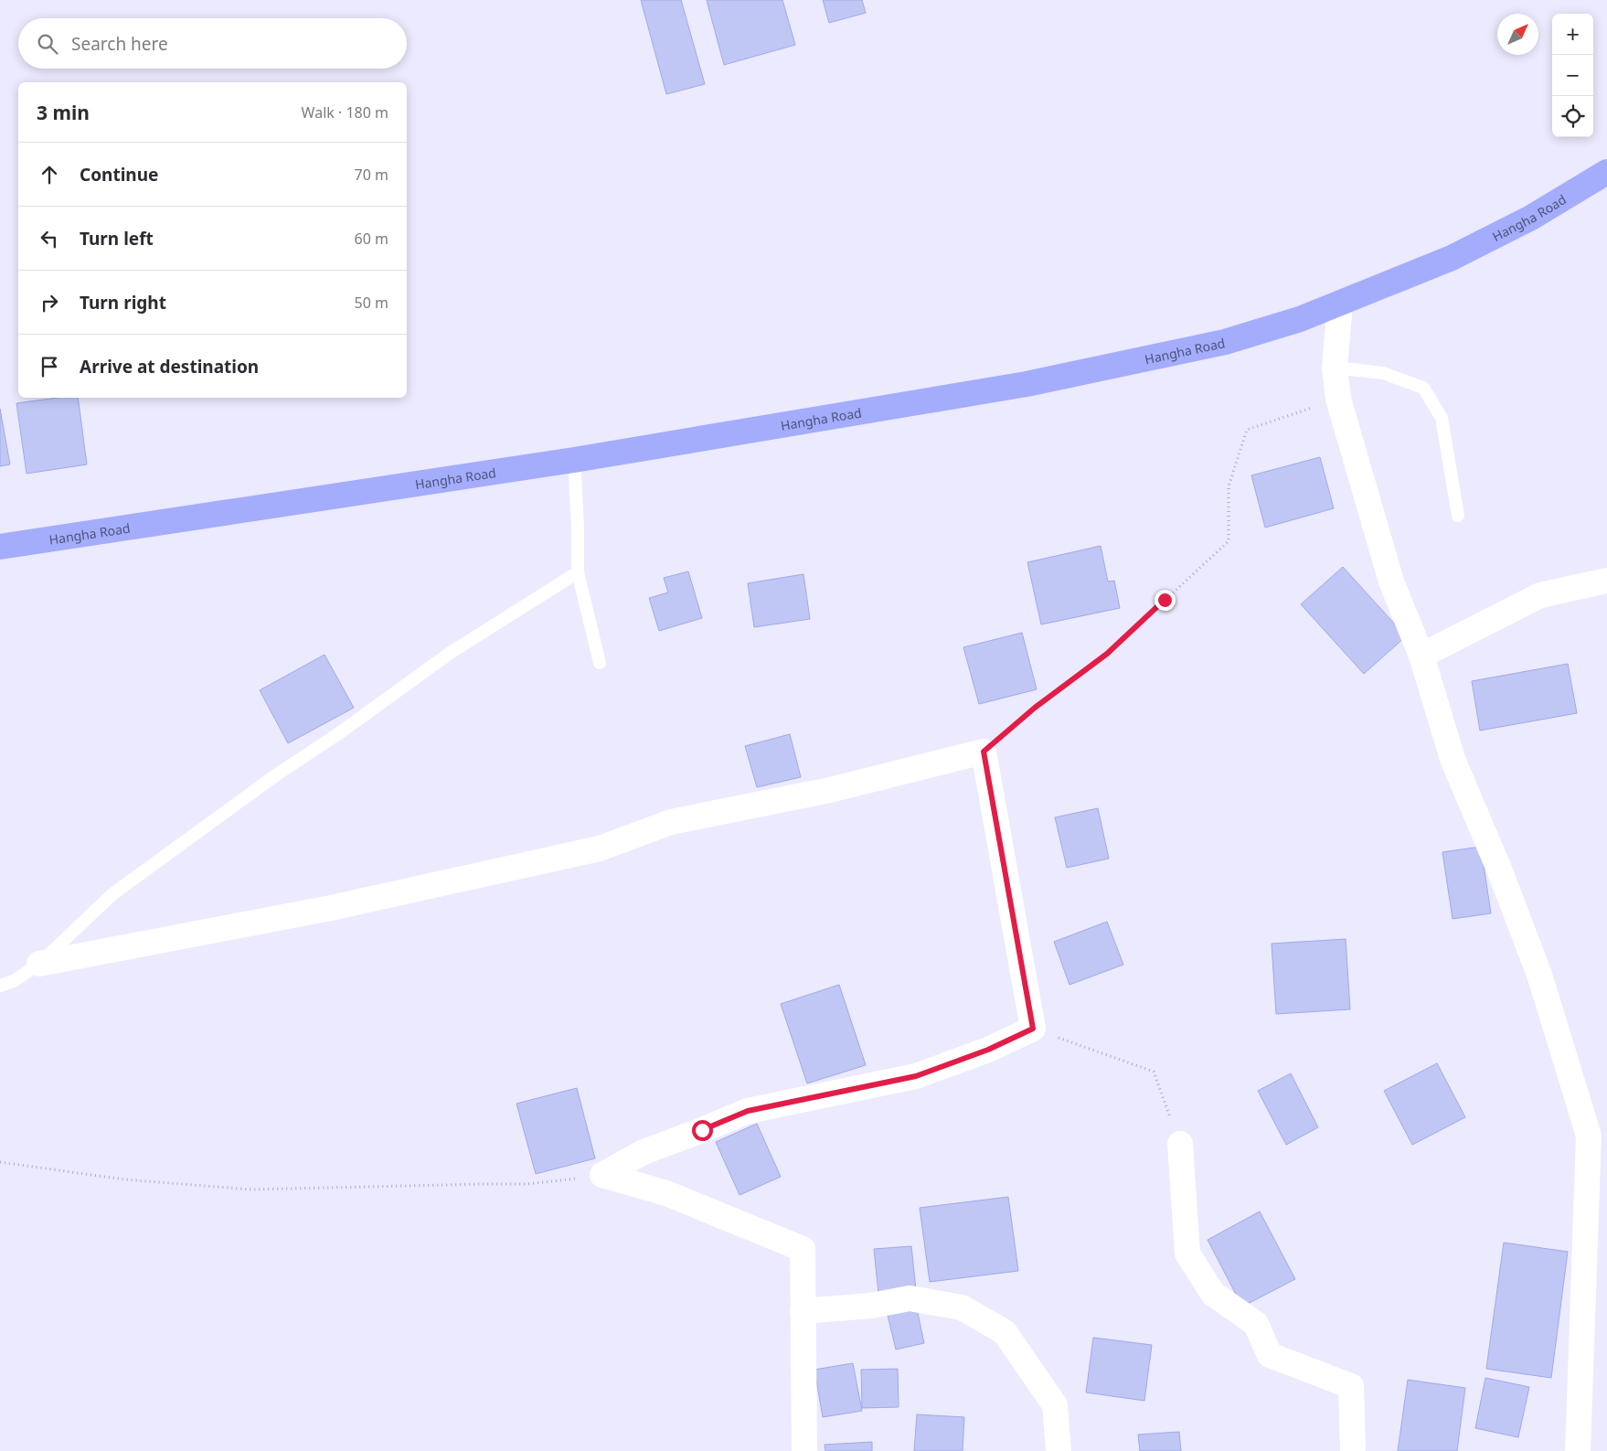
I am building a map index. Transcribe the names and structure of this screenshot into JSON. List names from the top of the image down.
{
  "streets": {
    "highway": ["Hangha Road"]
  },
  "north": "top right",
  "page": {
    "map_buttons": ["+", "−"],
    "search": "Search here",
    "heading": ["3 min", "Walk · 180 m"],
    "list": [
      ["Continue", "70 m"],
      ["Turn left", "60 m"],
      ["Turn right", "50 m"],
      "Arrive at destination"
    ]
  }
}
